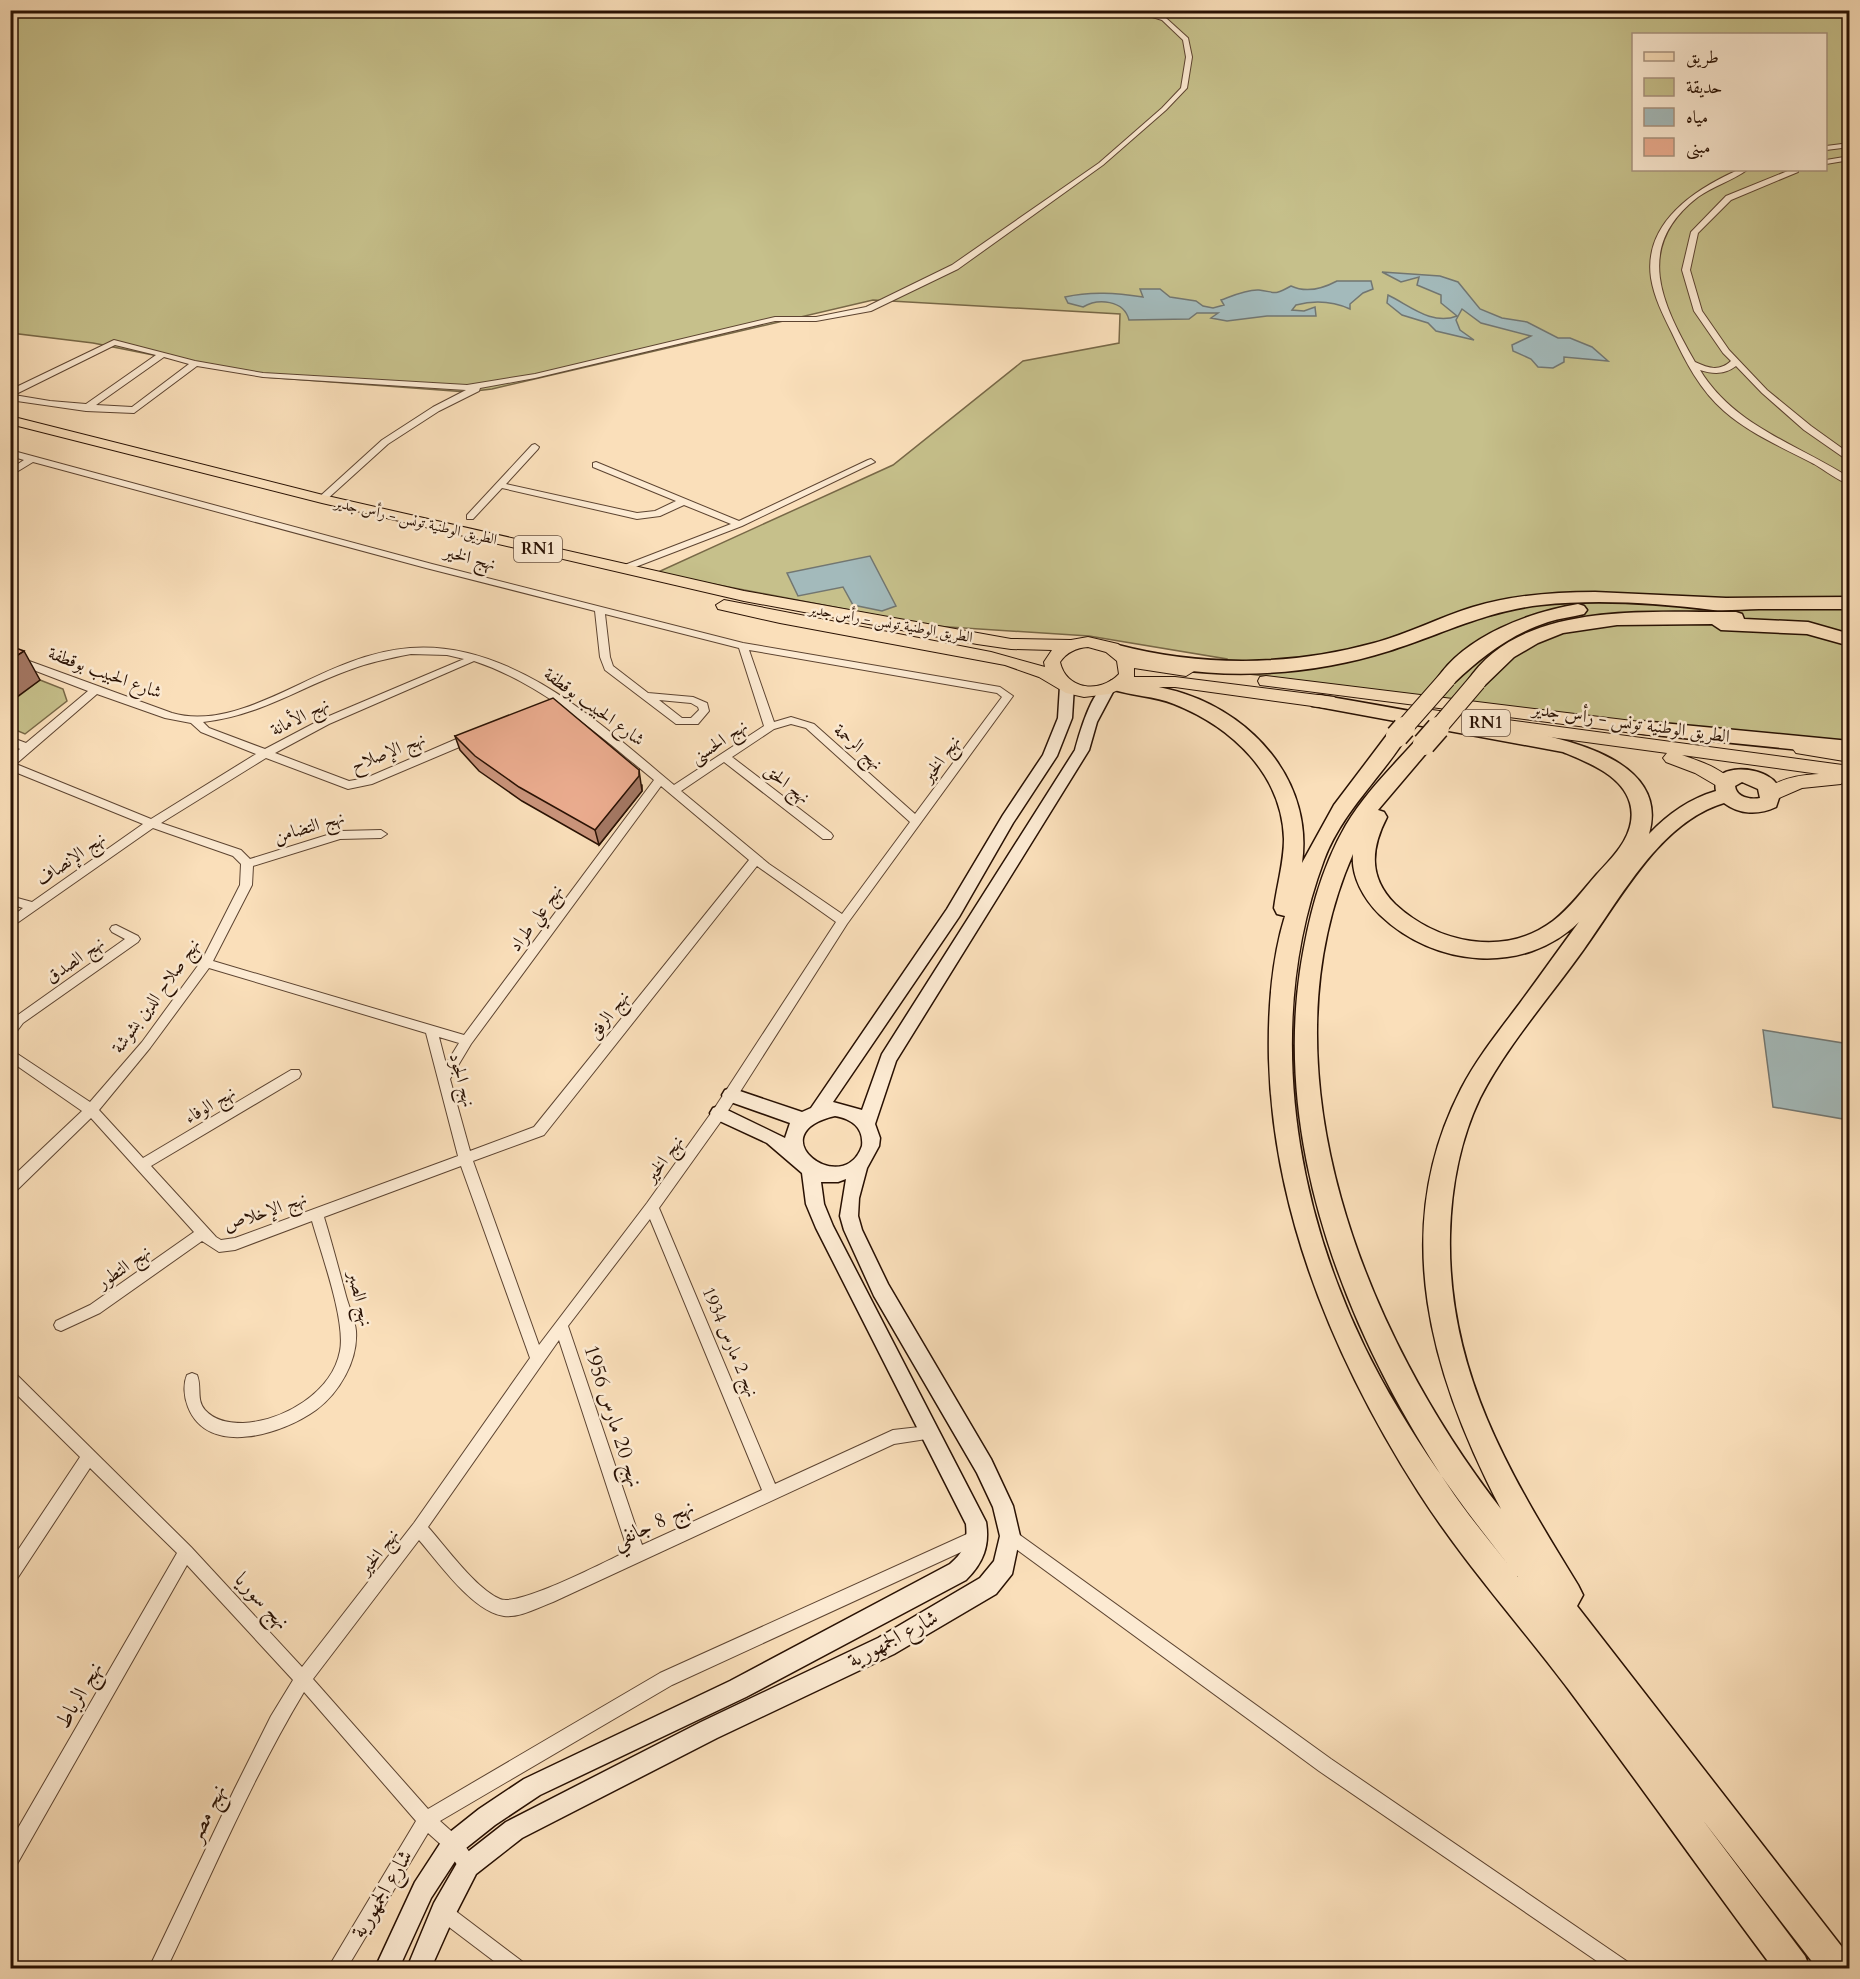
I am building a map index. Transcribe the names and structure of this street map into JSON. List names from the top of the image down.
{
  "streets": {
    "main road": ["الطريق الوطنية تونس - رأس جدير", "RN1"],
    "street": [
      "نهج الخير",
      "شارع الحبيب بوقطفة",
      "نهج الأمانة",
      "نهج الحسنى",
      "نهج الرحمة",
      "نهج الإصلاح",
      "نهج الحق",
      "نهج التضامن",
      "نهج الإنصاف",
      "نهج علي طراد",
      "نهج الصدق",
      "نهج صلاح الدين بشوشة",
      "نهج الرفق",
      "نهج الجود",
      "نهج الوفاء",
      "نهج الإخلاص",
      "نهج التطور",
      "نهج الصبر",
      "نهج 2 مارس 1934",
      "نهج 20 مارس 1956",
      "نهج 8 جانفي",
      "نهج سوريا",
      "شارع الجمهورية",
      "نهج الرباط",
      "نهج مصر"
    ]
  },
  "crossings": [
    ["الطريق الوطنية تونس - رأس جدير", "RN1"],
    ["نهج الخير", "شارع الحبيب بوقطفة"],
    ["نهج الخير", "نهج الحسنى"],
    ["نهج الخير", "نهج الرحمة"],
    ["نهج الخير", "نهج الجود"],
    ["نهج الخير", "نهج 2 مارس 1934"],
    ["نهج الخير", "نهج 20 مارس 1956"],
    ["نهج الخير", "نهج 8 جانفي"],
    ["نهج الخير", "نهج سوريا"],
    ["نهج الخير", "نهج مصر"],
    ["شارع الحبيب بوقطفة", "نهج الأمانة"],
    ["شارع الحبيب بوقطفة", "نهج الحسنى"],
    ["شارع الحبيب بوقطفة", "نهج الإصلاح"],
    ["شارع الحبيب بوقطفة", "نهج علي طراد"],
    ["شارع الحبيب بوقطفة", "نهج الرفق"],
    ["نهج الأمانة", "نهج الإصلاح"],
    ["نهج الأمانة", "نهج الإنصاف"],
    ["نهج الحسنى", "نهج الرحمة"],
    ["نهج الحسنى", "نهج الحق"],
    ["نهج التضامن", "نهج صلاح الدين بشوشة"],
    ["نهج علي طراد", "نهج الجود"],
    ["نهج صلاح الدين بشوشة", "نهج الإخلاص"],
    ["نهج الرفق", "نهج الجود"],
    ["نهج الرفق", "نهج الإخلاص"],
    ["نهج الجود", "نهج الإخلاص"],
    ["نهج الوفاء", "نهج الإخلاص"],
    ["نهج الإخلاص", "نهج التطور"],
    ["نهج الإخلاص", "نهج الصبر"],
    ["نهج 2 مارس 1934", "نهج 8 جانفي"],
    ["نهج 20 مارس 1956", "نهج 8 جانفي"],
    ["نهج سوريا", "شارع الجمهورية"],
    ["نهج سوريا", "نهج الرباط"],
    ["نهج سوريا", "نهج مصر"]
  ],
  "legend": [
    "طريق",
    "حديقة",
    "مياه",
    "مبنى"
  ]
}
